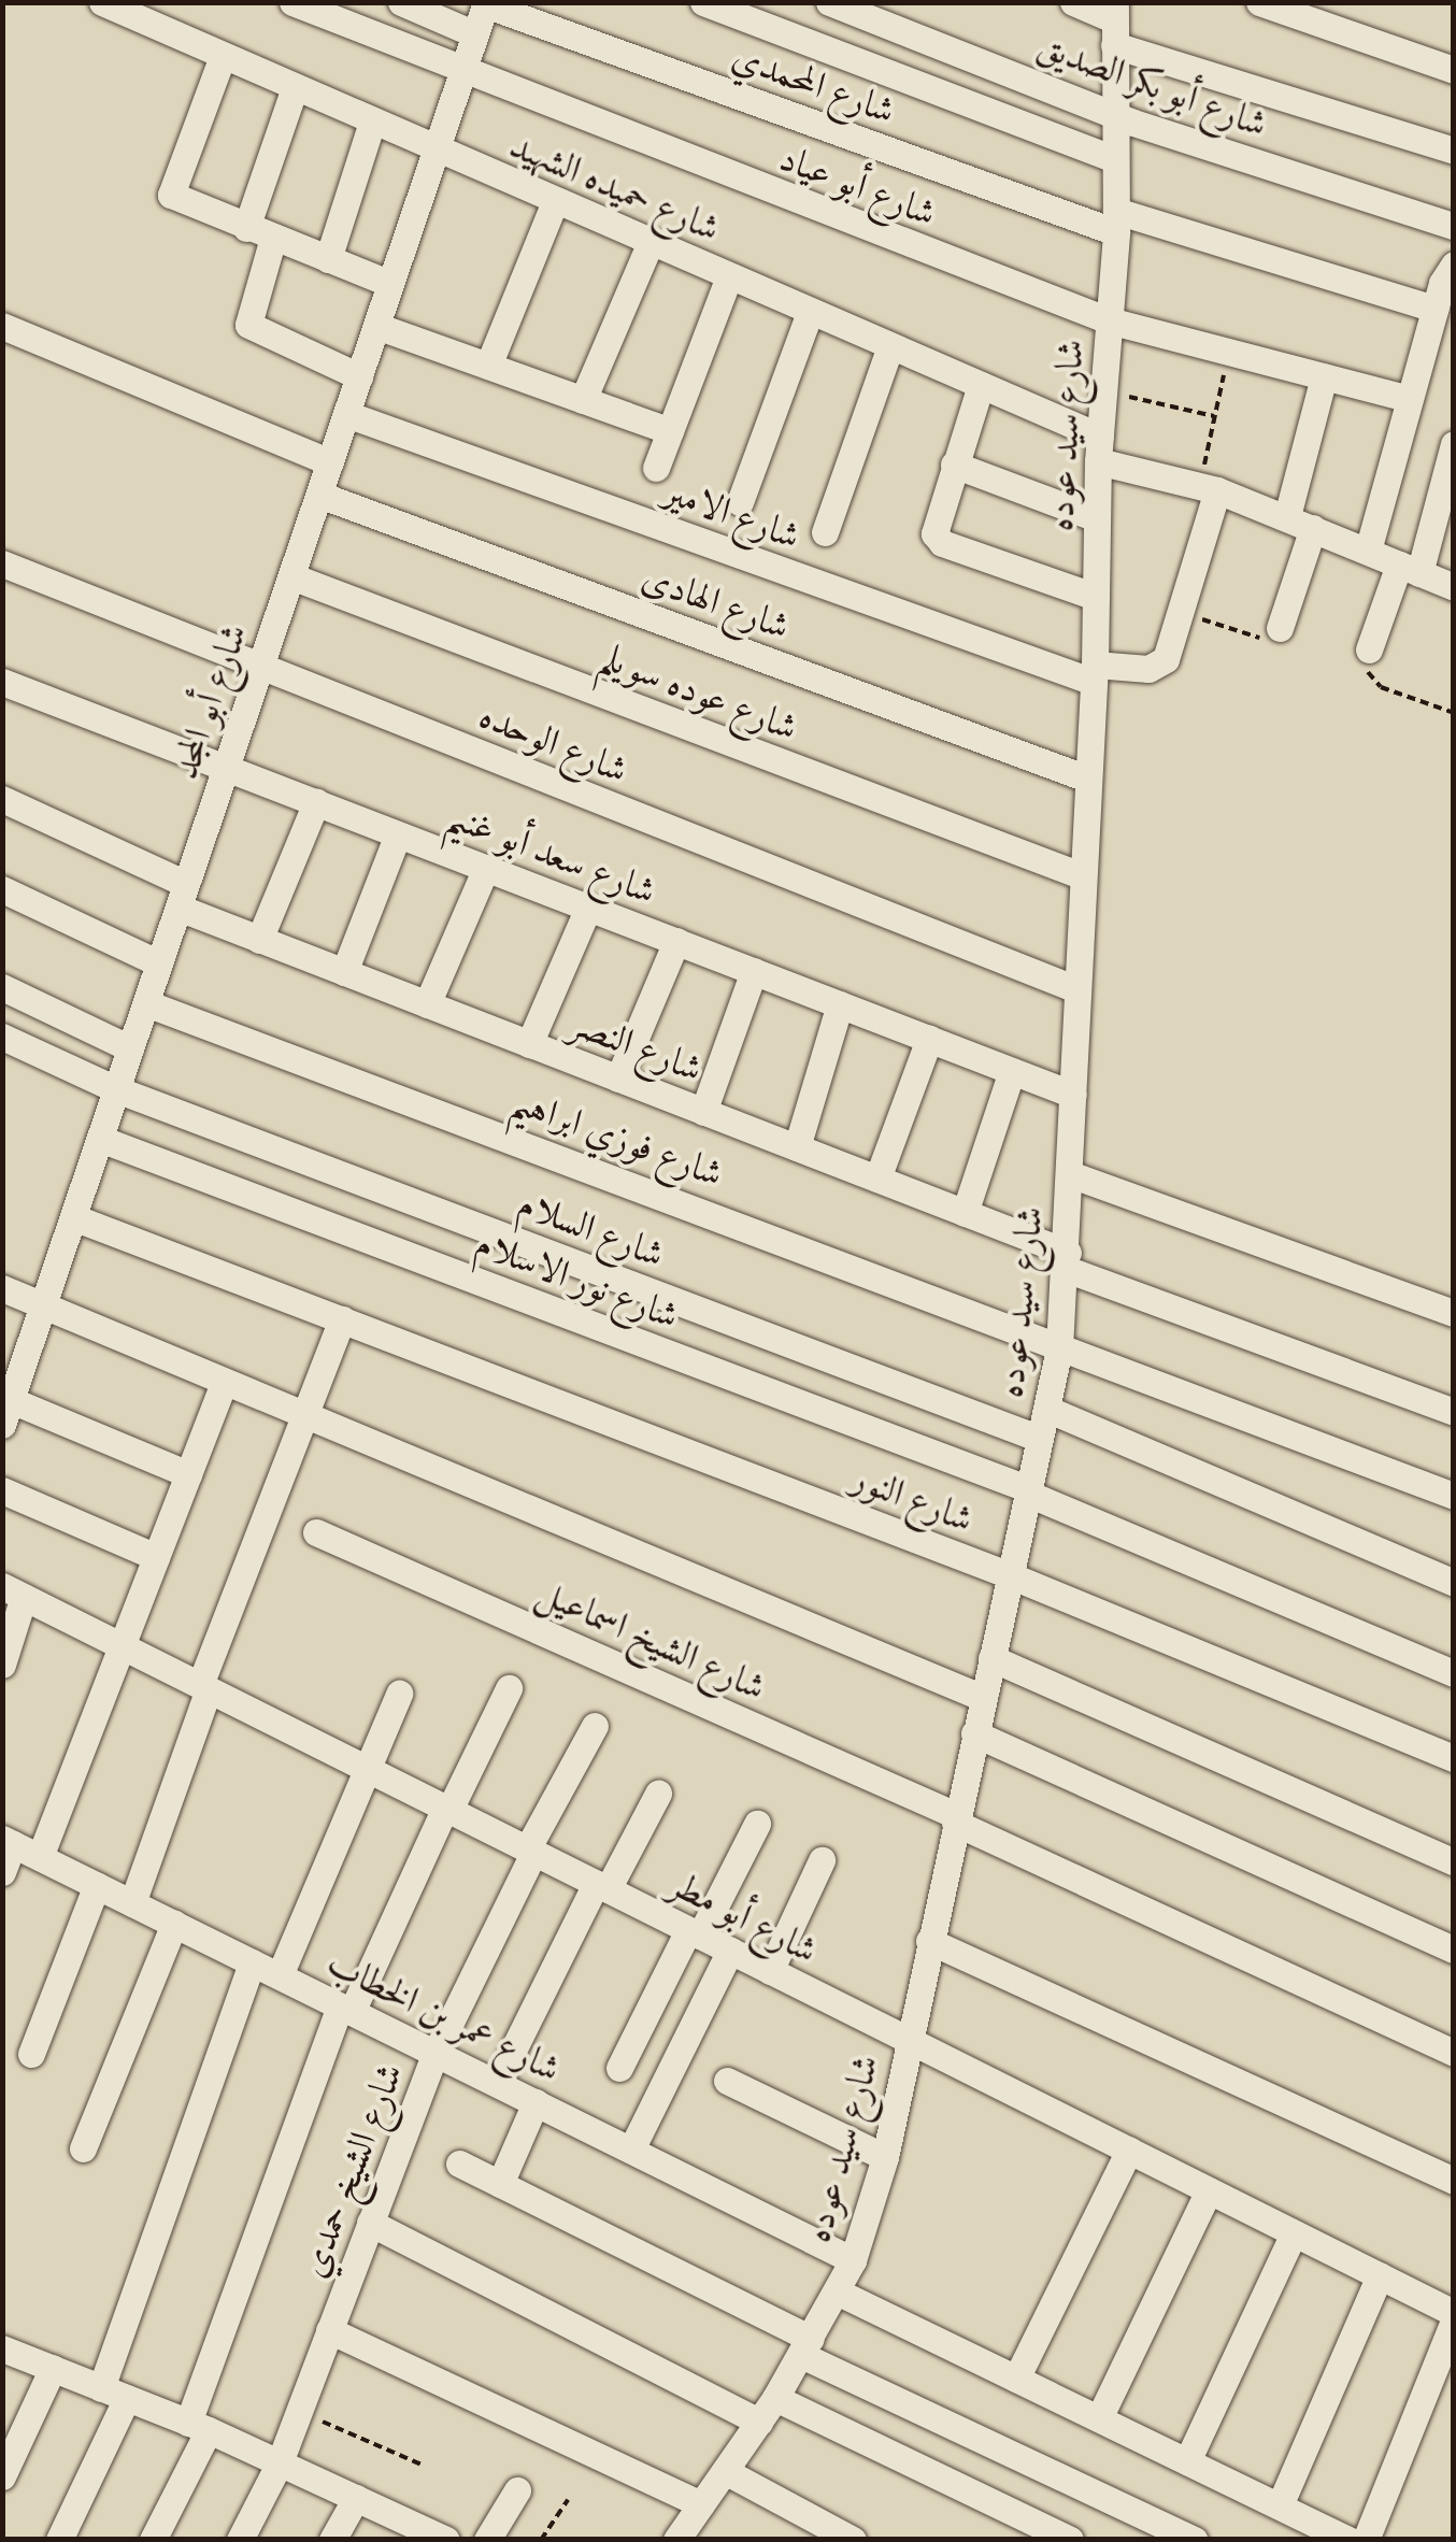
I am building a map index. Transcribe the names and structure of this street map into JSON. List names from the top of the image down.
{
  "streets": {
    "street": [
      "شارع المحمدي",
      "شارع أبو بكر الصديق",
      "شارع أبو عياد",
      "شارع حميده الشهيد",
      "شارع سيد عوده",
      "شارع الامير",
      "شارع الهادى",
      "شارع عوده سويلم",
      "شارع أبو المجد",
      "شارع الوحده",
      "شارع سعد أبو غنيم",
      "شارع النصر",
      "شارع فوزي ابراهيم",
      "شارع السلام",
      "شارع نور الاسلام",
      "شارع النور",
      "شارع الشيخ اسماعيل",
      "شارع أبو مطر",
      "شارع عمر بن الخطاب",
      "شارع الشيخ حمدي"
    ]
  },
  "crossings": [
    ["شارع المحمدي", "شارع سيد عوده"],
    ["شارع المحمدي", "شارع أبو المجد"],
    ["شارع أبو بكر الصديق", "شارع سيد عوده"],
    ["شارع أبو عياد", "شارع سيد عوده"],
    ["شارع أبو عياد", "شارع أبو المجد"],
    ["شارع حميده الشهيد", "شارع سيد عوده"],
    ["شارع حميده الشهيد", "شارع أبو المجد"],
    ["شارع سيد عوده", "شارع الامير"],
    ["شارع سيد عوده", "شارع الهادى"],
    ["شارع سيد عوده", "شارع عوده سويلم"],
    ["شارع سيد عوده", "شارع الوحده"],
    ["شارع سيد عوده", "شارع سعد أبو غنيم"],
    ["شارع سيد عوده", "شارع النصر"],
    ["شارع سيد عوده", "شارع فوزي ابراهيم"],
    ["شارع سيد عوده", "شارع السلام"],
    ["شارع سيد عوده", "شارع نور الاسلام"],
    ["شارع سيد عوده", "شارع النور"],
    ["شارع سيد عوده", "شارع الشيخ اسماعيل"],
    ["شارع سيد عوده", "شارع أبو مطر"],
    ["شارع سيد عوده", "شارع عمر بن الخطاب"],
    ["شارع الامير", "شارع أبو المجد"],
    ["شارع الهادى", "شارع أبو المجد"],
    ["شارع عوده سويلم", "شارع أبو المجد"],
    ["شارع أبو المجد", "شارع الوحده"],
    ["شارع أبو المجد", "شارع سعد أبو غنيم"],
    ["شارع أبو المجد", "شارع النصر"],
    ["شارع أبو المجد", "شارع فوزي ابراهيم"],
    ["شارع أبو المجد", "شارع السلام"],
    ["شارع أبو المجد", "شارع نور الاسلام"],
    ["شارع أبو المجد", "شارع النور"],
    ["شارع أبو مطر", "شارع الشيخ حمدي"],
    ["شارع عمر بن الخطاب", "شارع الشيخ حمدي"]
  ]
}
